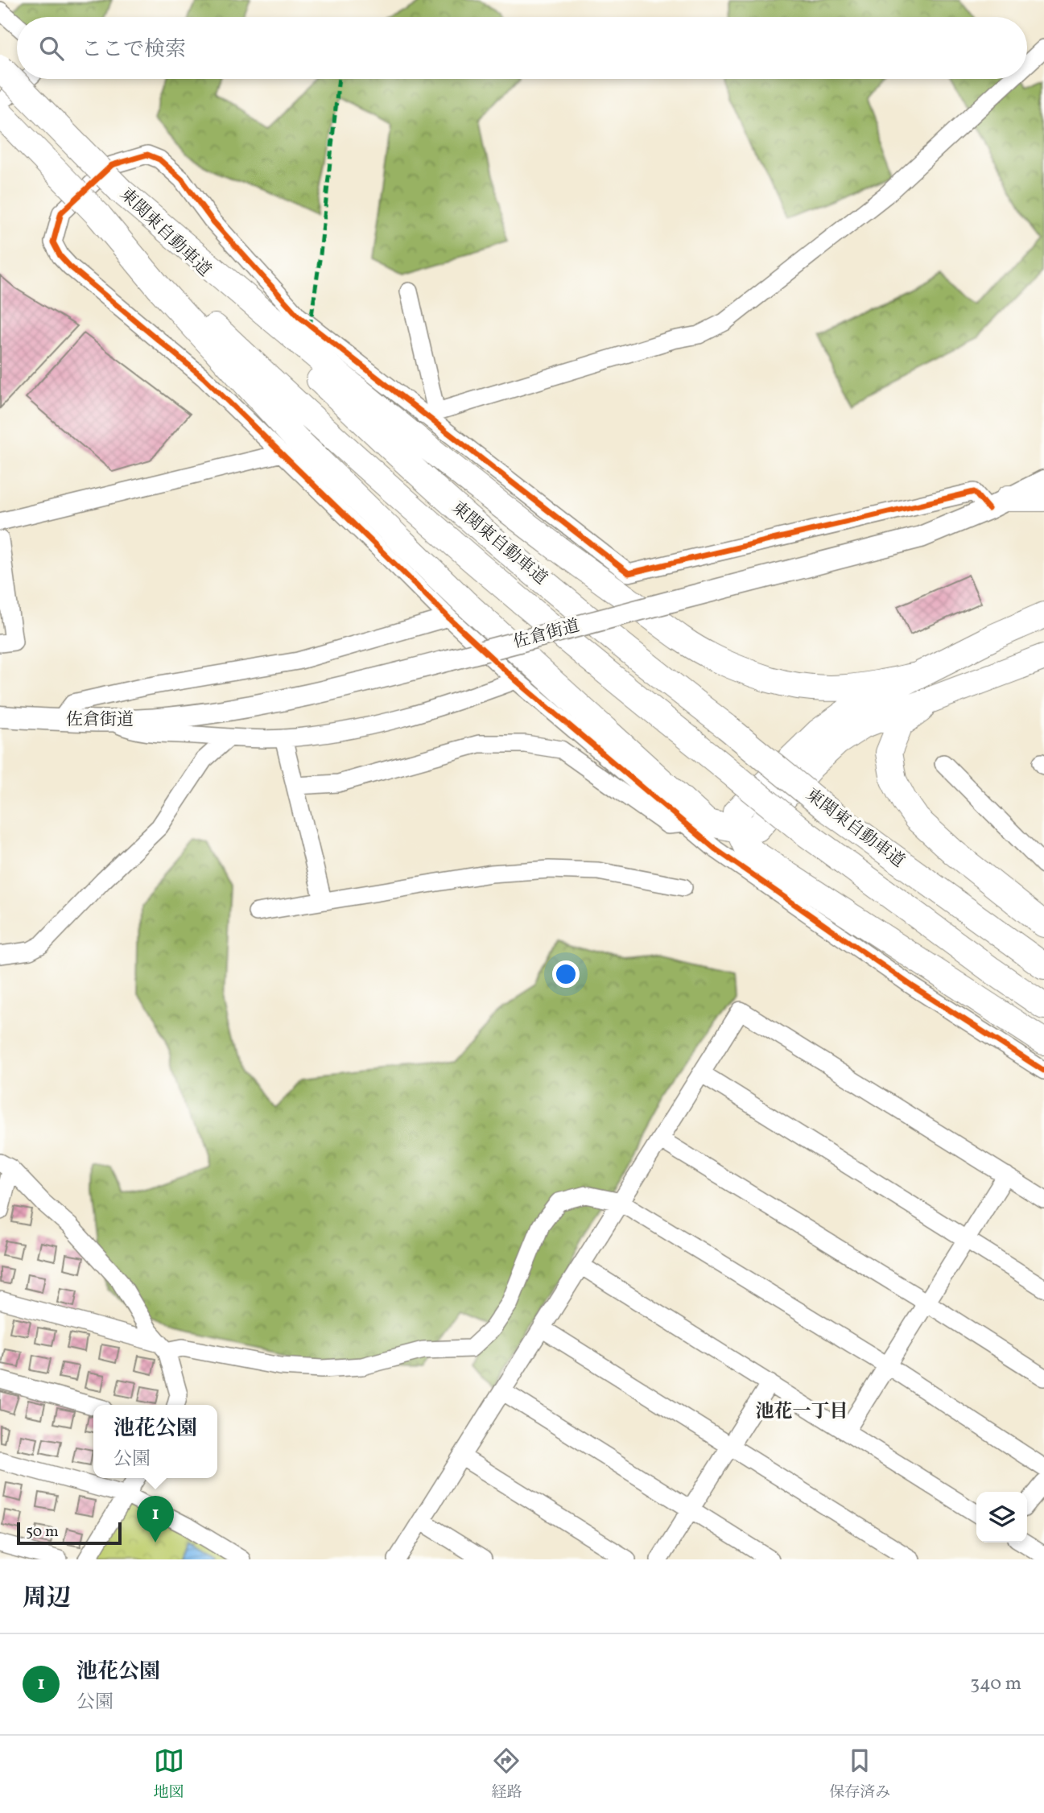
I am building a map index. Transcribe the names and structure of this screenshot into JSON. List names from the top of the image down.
{
  "streets": {
    "highway": ["東関東自動車道"],
    "main road": ["佐倉街道"]
  },
  "districts": ["池花一丁目"],
  "scale_bar": "50 m",
  "page": {
    "search": "ここで検索",
    "popup": ["池花公園", "公園"],
    "pins": "1",
    "scale": "50 m",
    "heading": "周辺",
    "list": [
      {
        "mark": "1",
        "name": "池花公園",
        "note": "公園",
        "value": "340 m"
      }
    ],
    "nav": ["地図", "経路", "保存済み"]
  }
}
